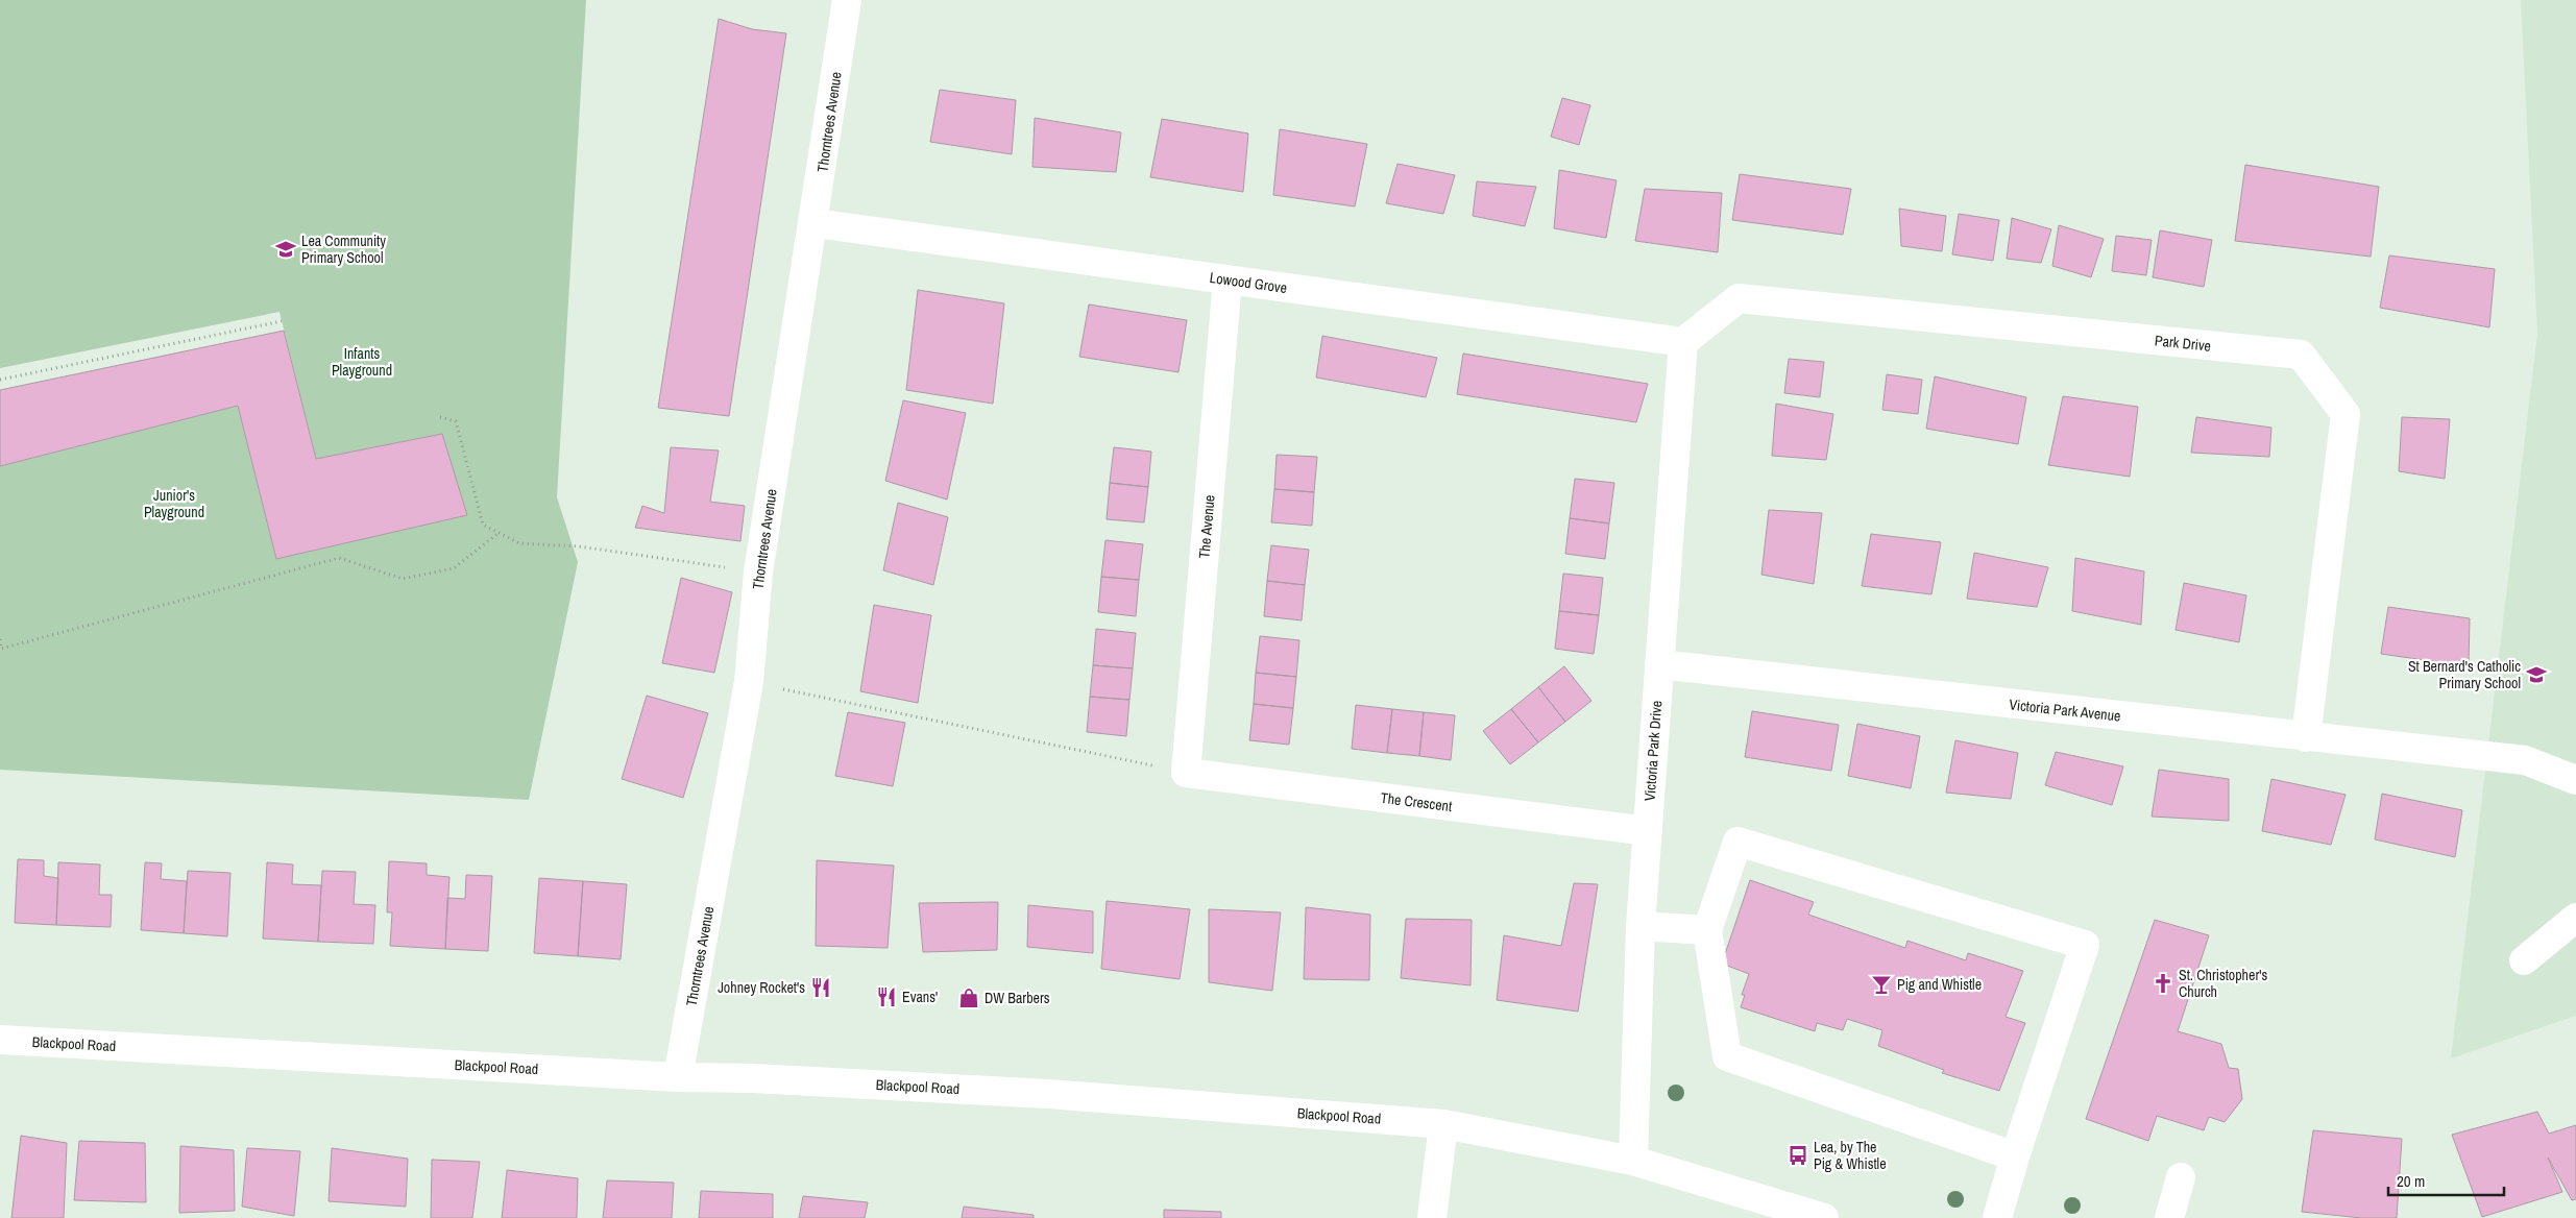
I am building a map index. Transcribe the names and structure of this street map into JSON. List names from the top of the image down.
{
  "streets": {
    "main road": [
      "Thorntrees Avenue",
      "Lowood Grove",
      "Park Drive",
      "The Avenue",
      "Victoria Park Avenue",
      "Victoria Park Drive",
      "The Crescent",
      "Blackpool Road"
    ]
  },
  "crossings": [
    ["Thorntrees Avenue", "Lowood Grove"],
    ["Thorntrees Avenue", "Blackpool Road"],
    ["Lowood Grove", "Park Drive"],
    ["Lowood Grove", "The Avenue"],
    ["Lowood Grove", "Victoria Park Drive"],
    ["Park Drive", "Victoria Park Avenue"],
    ["Park Drive", "Victoria Park Drive"],
    ["The Avenue", "The Crescent"],
    ["Victoria Park Avenue", "Victoria Park Drive"],
    ["Victoria Park Drive", "The Crescent"],
    ["Victoria Park Drive", "Blackpool Road"]
  ],
  "parks": ["Infants Playground", "Junior's Playground"],
  "places": {
    "school or university": ["Lea Community Primary School", "St Bernard's Catholic Primary School"],
    "church": ["St. Christopher's Church"],
    "bar": ["Pig and Whistle"],
    "restaurant": ["Johney Rocket's", "Evans'"],
    "shop": ["DW Barbers"],
    "bus stop": ["Lea, by The Pig & Whistle"]
  },
  "scale_bar": "20 m"
}
